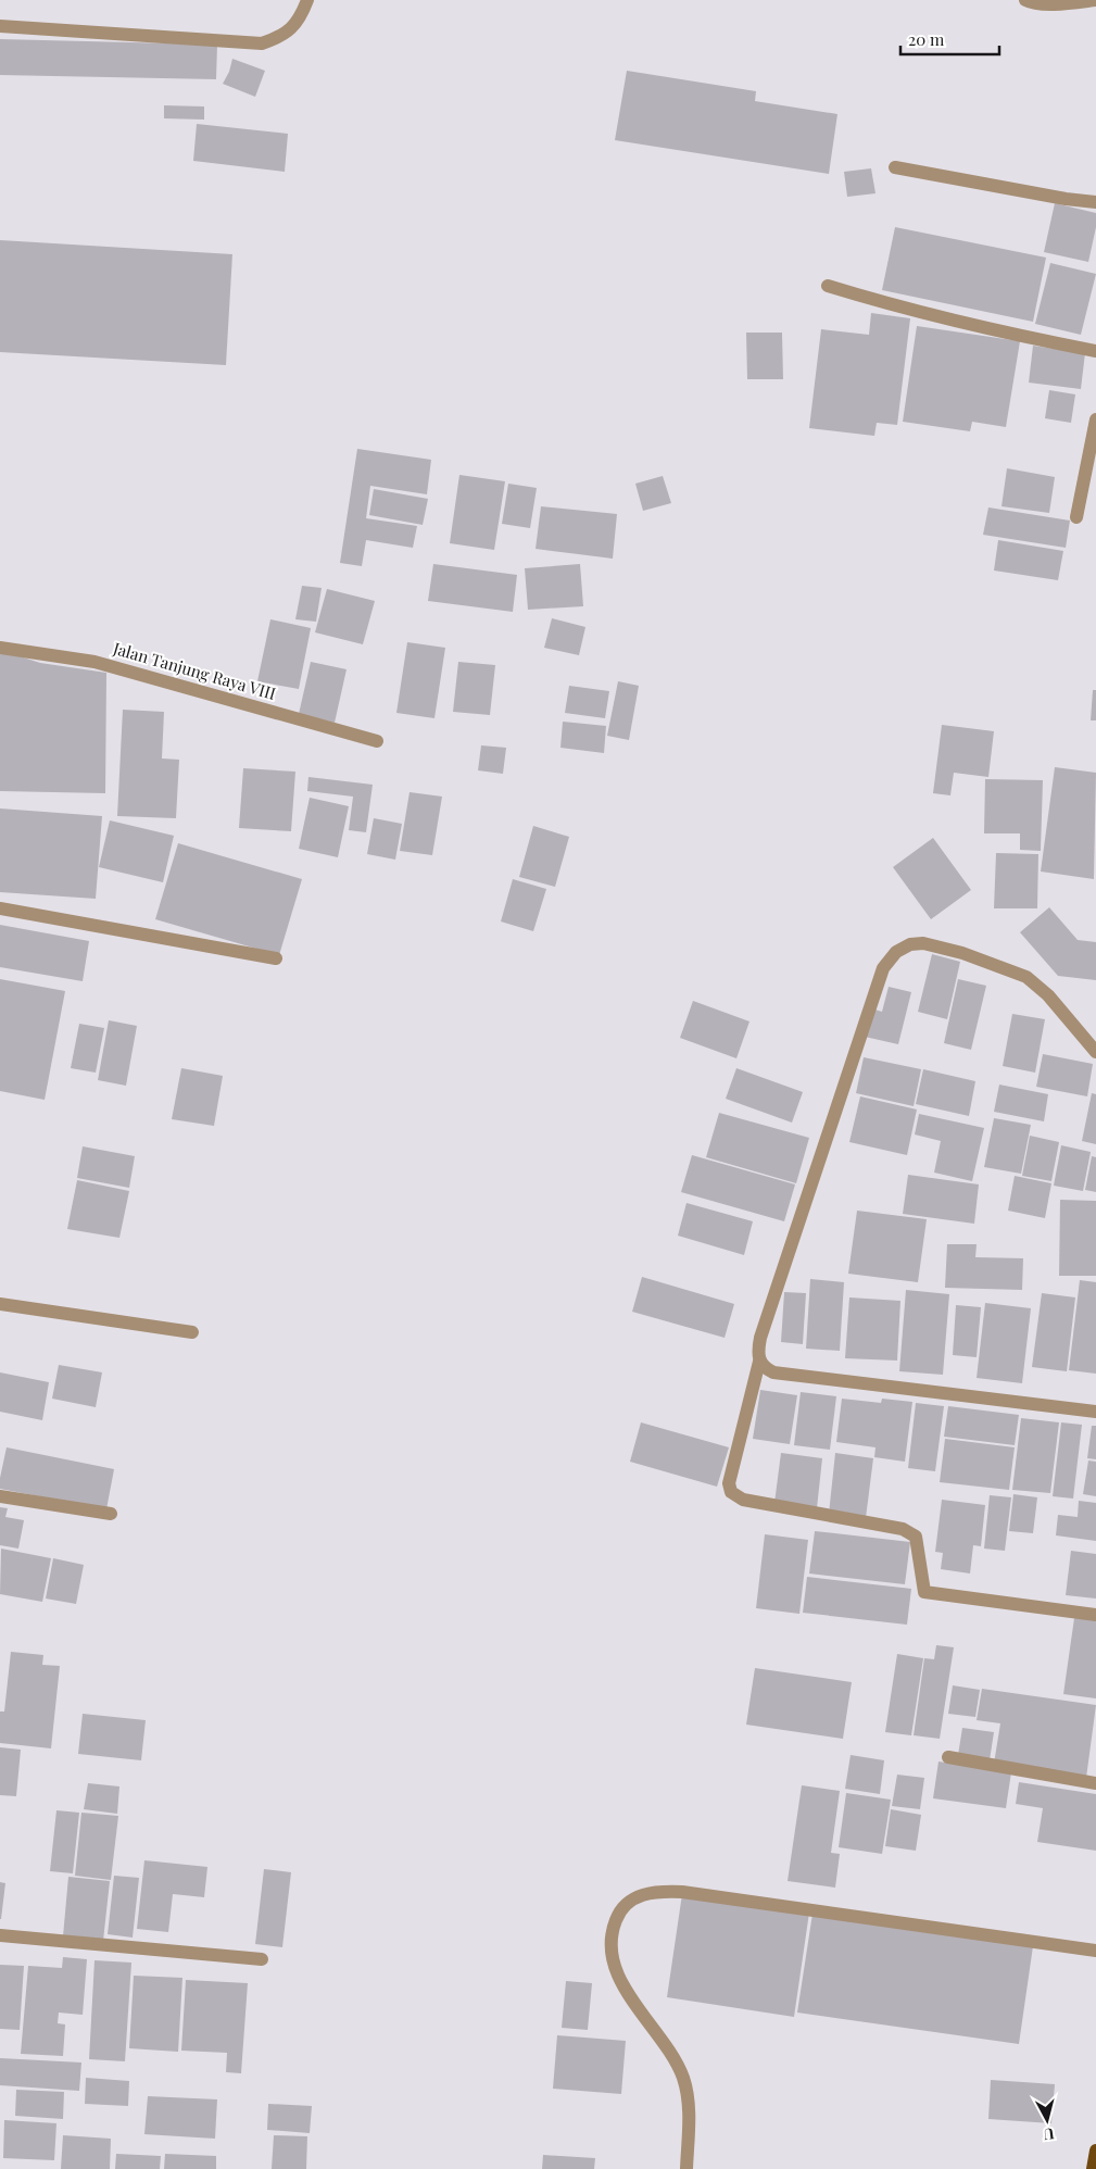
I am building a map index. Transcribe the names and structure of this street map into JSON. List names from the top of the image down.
{
  "streets": {
    "street": ["Jalan Tanjung Raya VIII"]
  },
  "scale_bar": "20 m",
  "north": "bottom"
}
